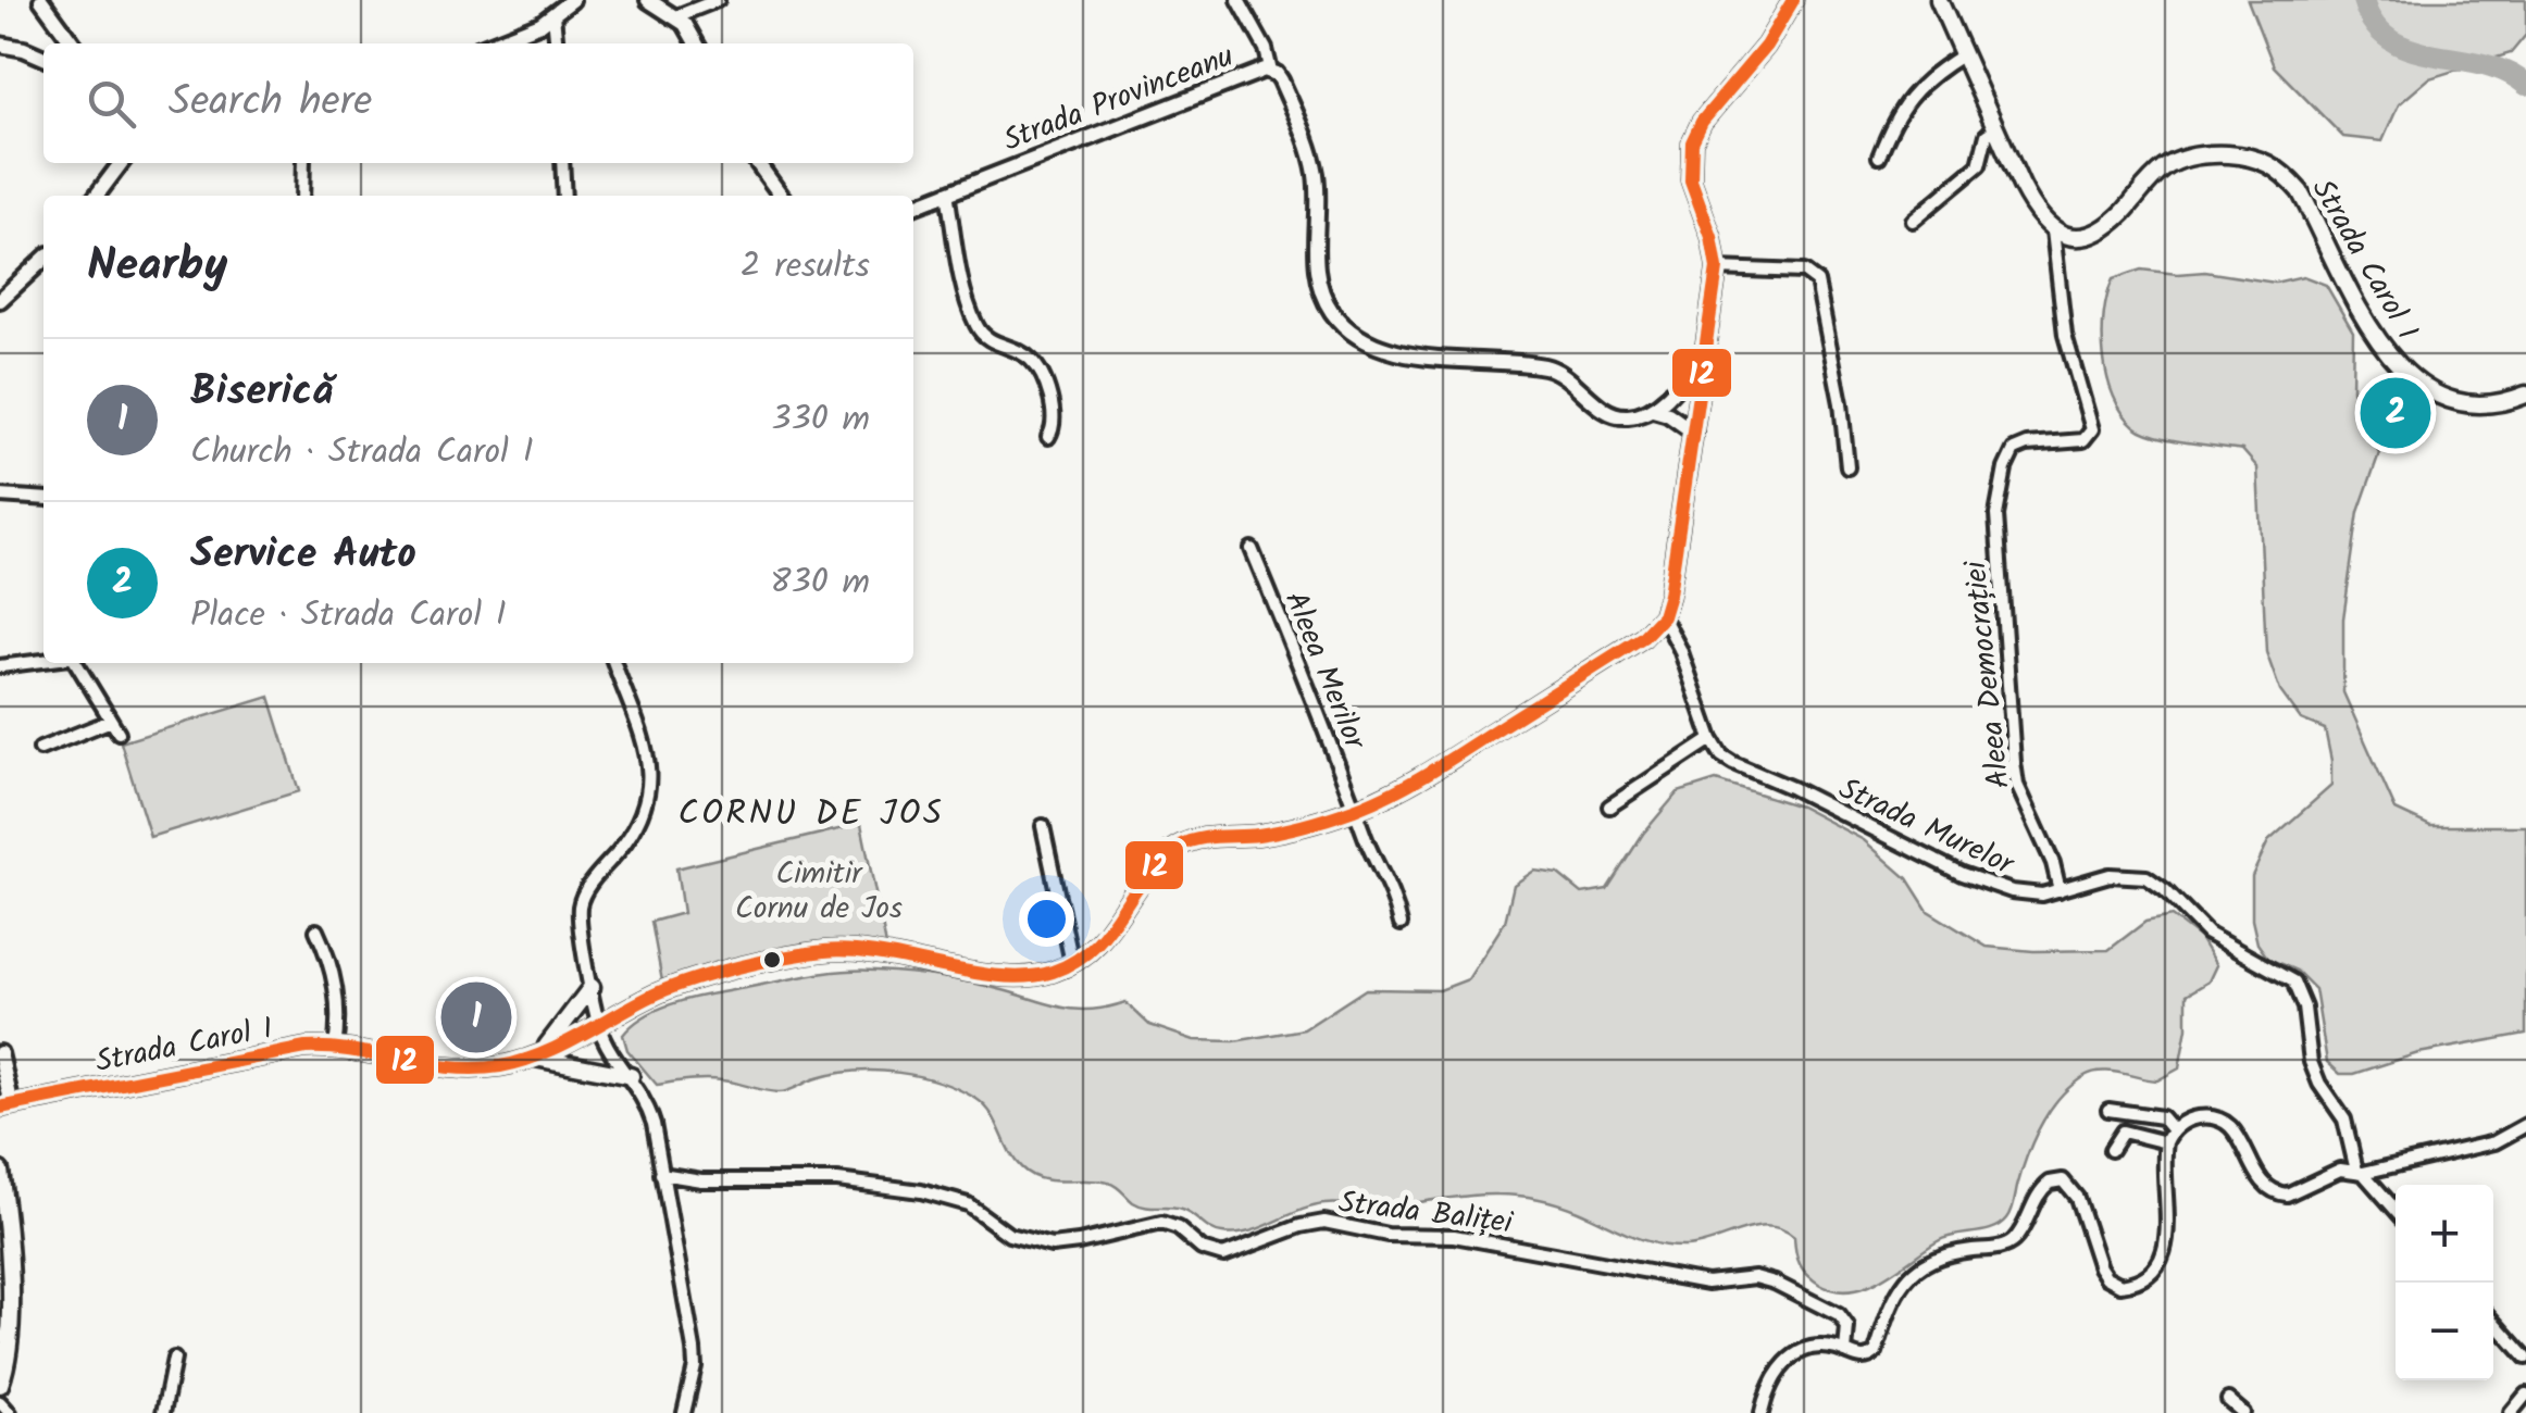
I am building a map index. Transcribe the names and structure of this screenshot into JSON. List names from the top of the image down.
{
  "streets": {
    "main road": ["Strada Carol I"],
    "street": [
      "Strada Provinceanu",
      "Aleea Merilor",
      "Aleea Democrației",
      "Strada Murelor",
      "Strada Baliței"
    ]
  },
  "crossings": [
    ["Strada Carol I", "Aleea Merilor"],
    ["Strada Carol I", "Aleea Democrației"],
    ["Aleea Democrației", "Strada Murelor"]
  ],
  "districts": ["CORNU DE JOS"],
  "parks": ["Cimitir Cornu de Jos"],
  "lines": ["transit line 12"],
  "page": {
    "search": "Search here",
    "heading": ["Nearby", "2 results"],
    "list": [
      {
        "mark": "1",
        "name": "Biserică",
        "note": "Church · Strada Carol I",
        "value": "330 m"
      },
      {
        "mark": "2",
        "name": "Service Auto",
        "note": "Place · Strada Carol I",
        "value": "830 m"
      }
    ],
    "pins": ["2", "1"],
    "map_buttons": ["+", "−"]
  }
}
